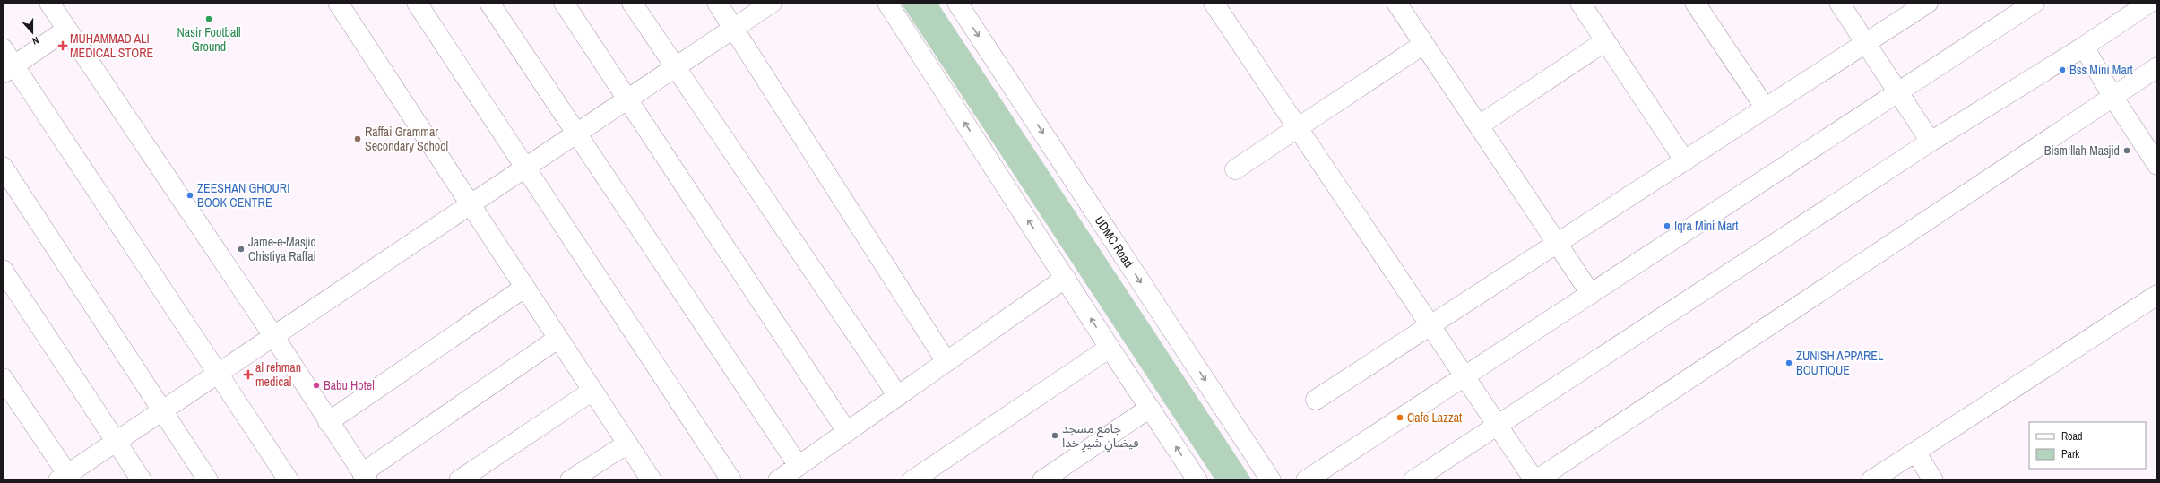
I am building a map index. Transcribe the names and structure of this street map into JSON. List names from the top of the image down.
{
  "streets": {
    "street": ["UDMC Road"]
  },
  "places": {
    "other": [
      "Nasir Football Ground",
      "Bss Mini Mart",
      "Raffai Grammar Secondary School",
      "Bismillah Masjid",
      "ZEESHAN GHOURI BOOK CENTRE",
      "Iqra Mini Mart",
      "Jame-e-Masjid Chistiya Raffai",
      "ZUNISH APPAREL BOUTIQUE",
      "Babu Hotel",
      "Cafe Lazzat",
      "جامع مسجد فیضانِ شیرِ خدا"
    ],
    "health": ["MUHAMMAD ALI MEDICAL STORE", "al rehman medical"]
  },
  "legend": ["Road", "Park"],
  "north": "bottom"
}
